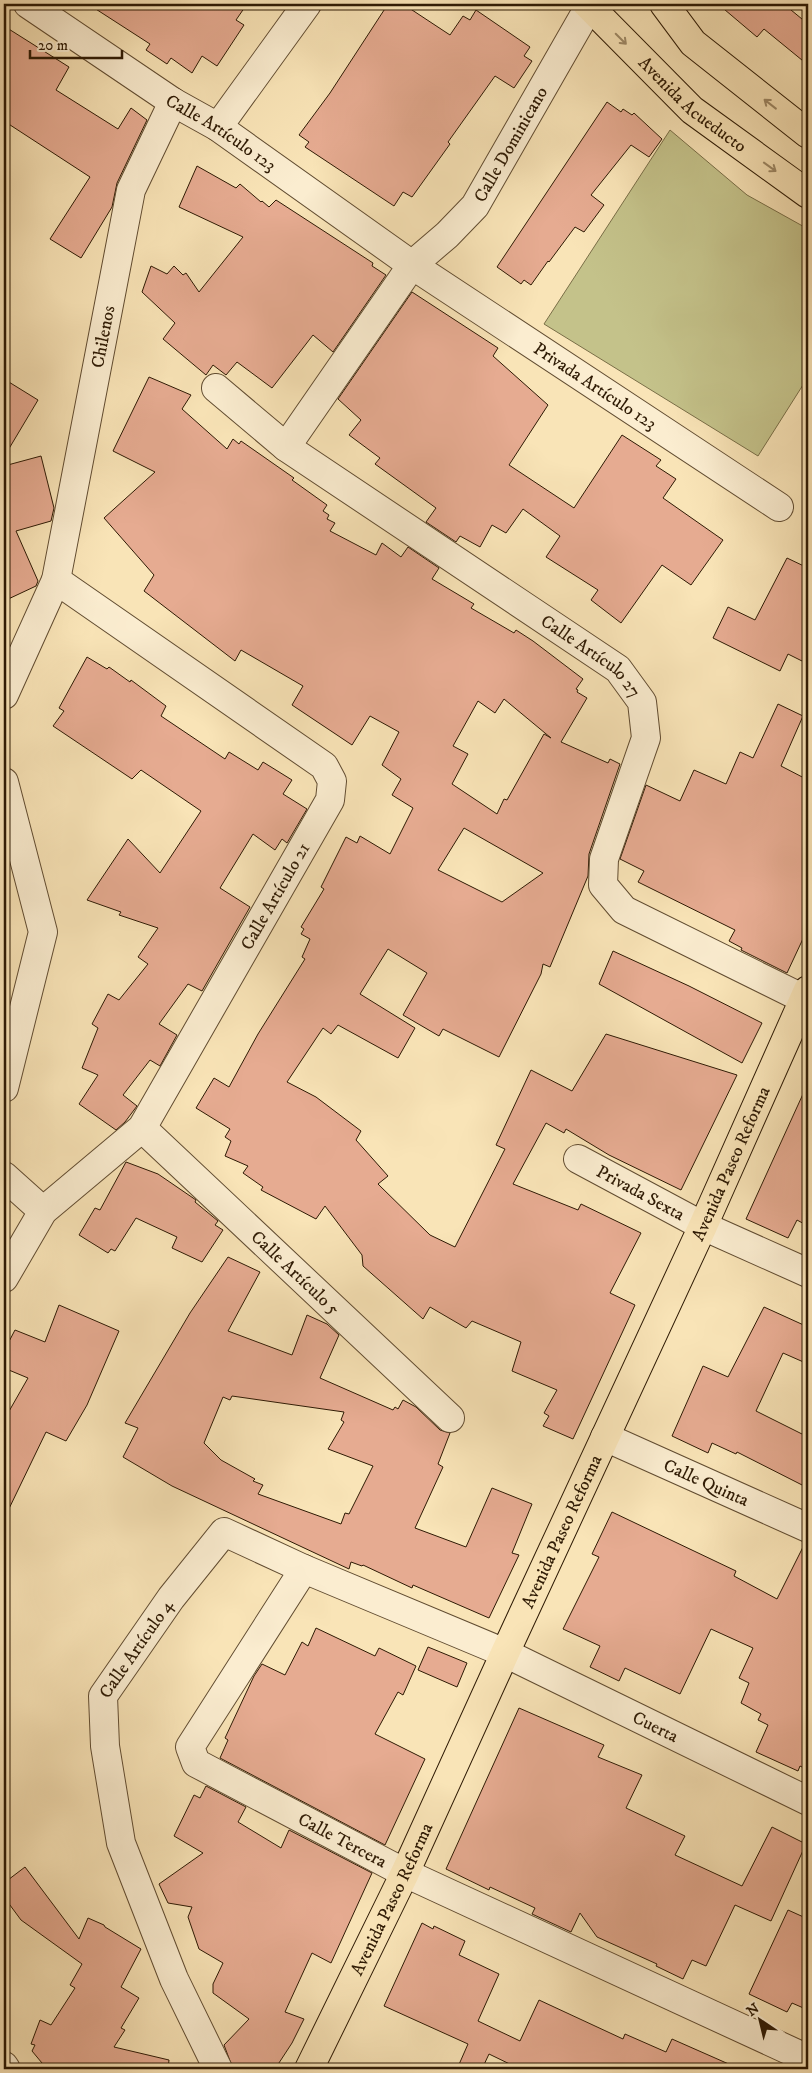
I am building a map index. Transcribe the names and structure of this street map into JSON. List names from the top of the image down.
{
  "streets": {
    "main road": ["Avenida Acueducto", "Avenida Paseo Reforma"],
    "street": [
      "Calle Artículo 123",
      "Calle Dominicano",
      "Chilenos",
      "Privada Artículo 123",
      "Calle Artículo 27",
      "Calle Artículo 21",
      "Privada Sexta",
      "Calle Artículo 5",
      "Calle Quinta",
      "Calle Artículo 4",
      "Cuerta",
      "Calle Tercera"
    ]
  },
  "crossings": [
    ["Avenida Acueducto", "Calle Dominicano"],
    ["Calle Artículo 123", "Calle Dominicano"],
    ["Calle Artículo 123", "Chilenos"],
    ["Calle Artículo 123", "Privada Artículo 123"],
    ["Calle Dominicano", "Privada Artículo 123"],
    ["Calle Dominicano", "Calle Artículo 27"],
    ["Chilenos", "Calle Artículo 21"],
    ["Calle Artículo 27", "Avenida Paseo Reforma"],
    ["Calle Artículo 21", "Calle Artículo 5"],
    ["Avenida Paseo Reforma", "Privada Sexta"],
    ["Avenida Paseo Reforma", "Calle Quinta"],
    ["Avenida Paseo Reforma", "Calle Artículo 4"],
    ["Avenida Paseo Reforma", "Cuerta"],
    ["Avenida Paseo Reforma", "Calle Tercera"],
    ["Calle Artículo 4", "Cuerta"],
    ["Calle Artículo 4", "Calle Tercera"]
  ],
  "scale_bar": "20 m",
  "north": "top left"
}
